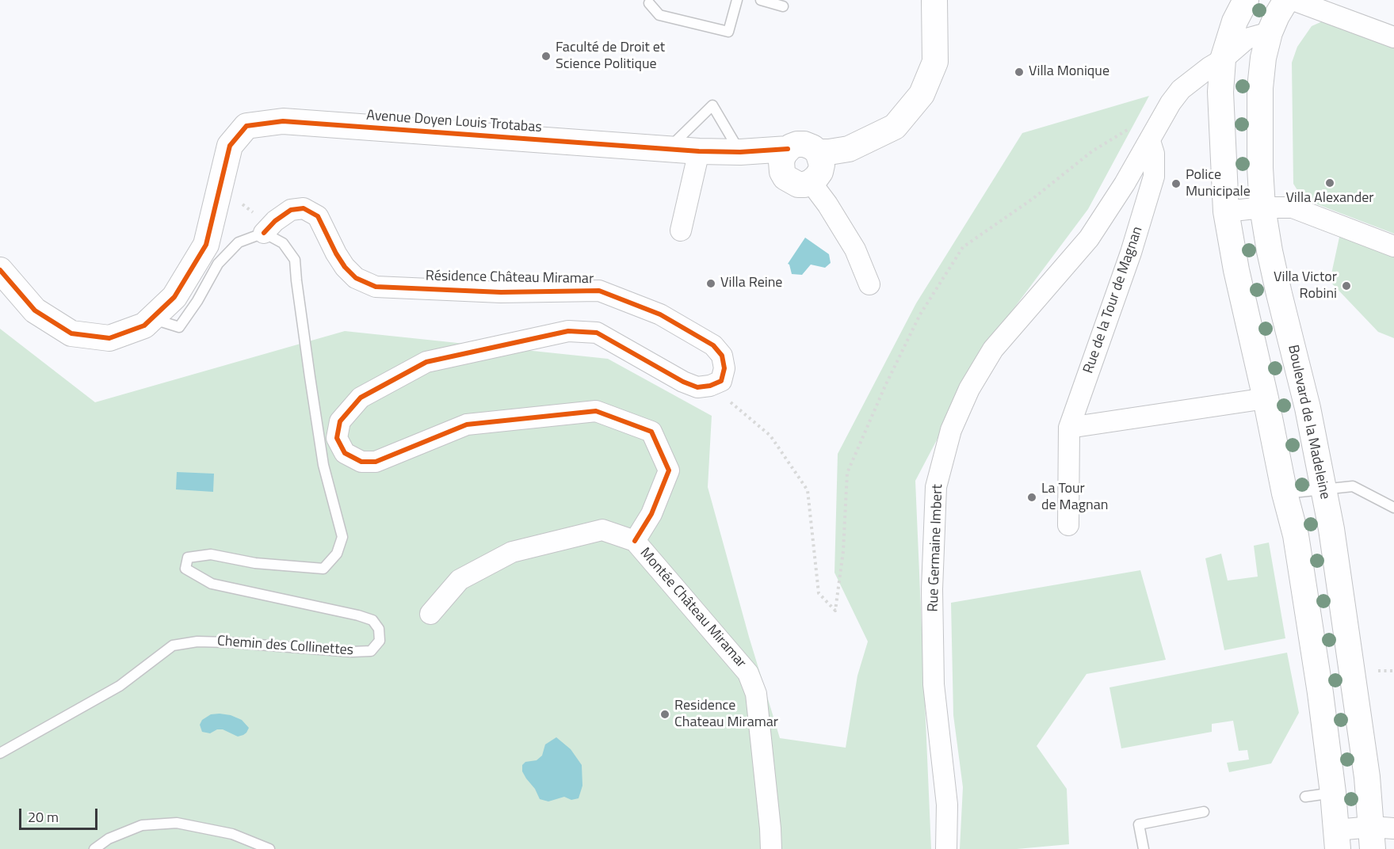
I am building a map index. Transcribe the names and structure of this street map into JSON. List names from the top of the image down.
{
  "streets": {
    "street": [
      "Avenue Doyen Louis Trotabas",
      "Résidence Château Miramar",
      "Rue de la Tour de Magnan",
      "Boulevard de la Madeleine",
      "Rue Germaine Imbert",
      "Montée Château Miramar"
    ],
    "lane": ["Chemin des Collinettes"]
  },
  "crossings": [
    ["Résidence Château Miramar", "Chemin des Collinettes"],
    ["Rue de la Tour de Magnan", "Rue Germaine Imbert"]
  ],
  "places": [
    "Faculté de Droit et Science Politique",
    "Villa Monique",
    "Villa Alexander",
    "Police Municipale",
    "Villa Reine",
    "Villa Victor Robini",
    "La Tour de Magnan",
    "Residence Chateau Miramar"
  ],
  "scale_bar": "20 m"
}
